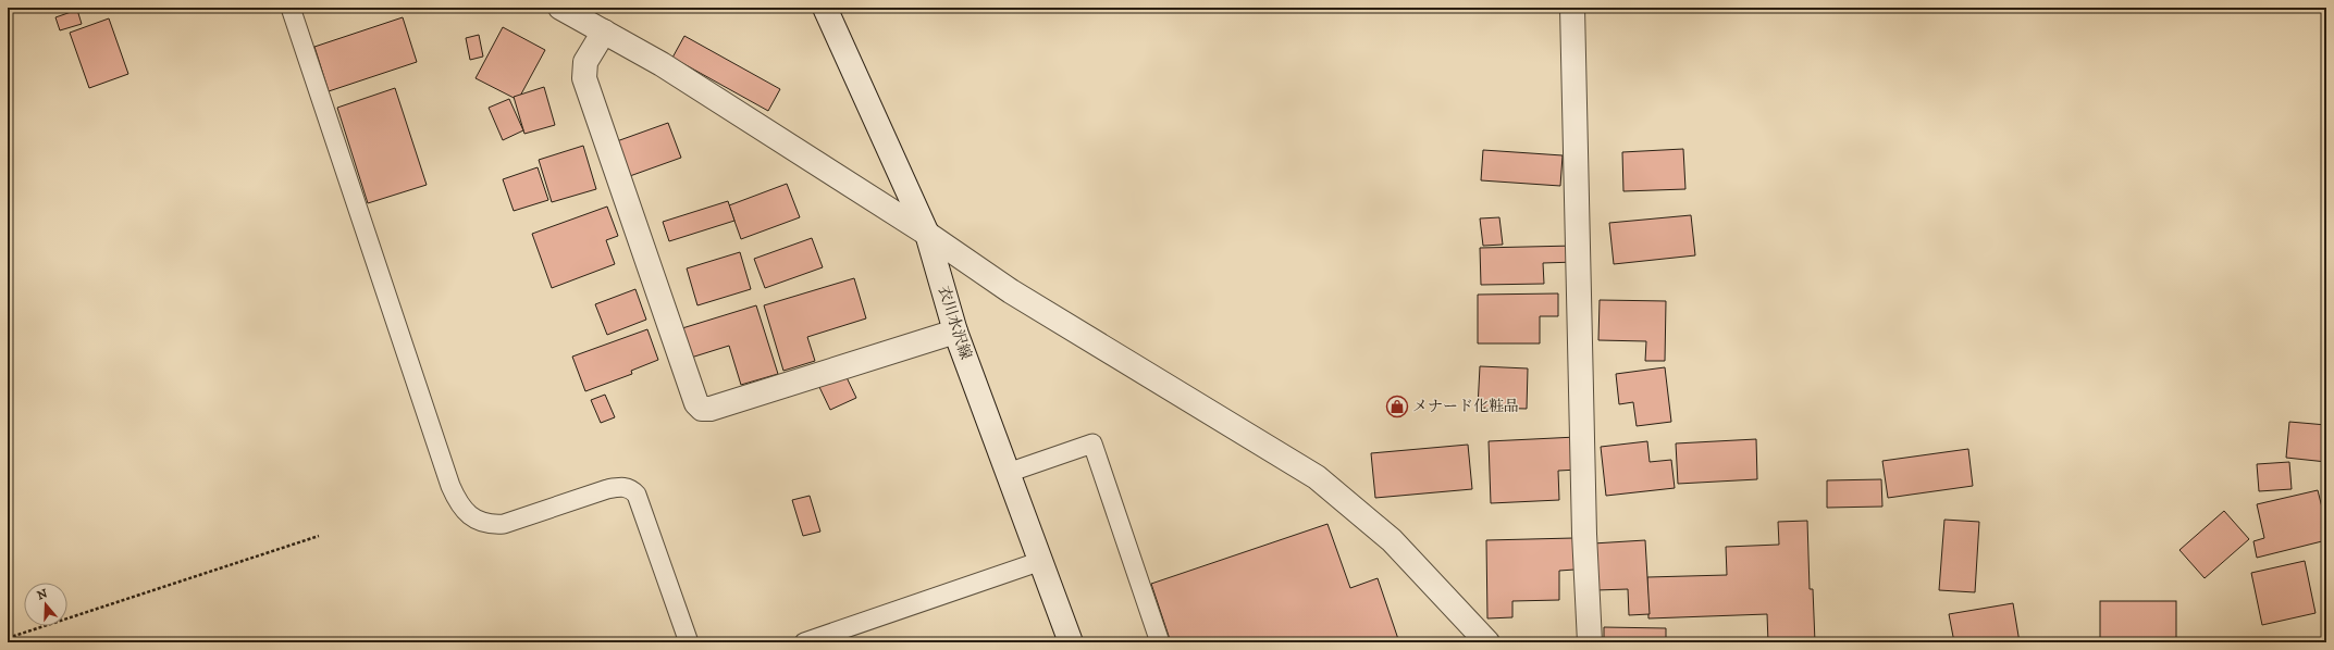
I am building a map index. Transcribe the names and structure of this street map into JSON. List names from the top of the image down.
{
  "streets": {
    "street": ["衣川水沢線"]
  },
  "places": {
    "shop": ["メナード化粧品"]
  },
  "north": "top"
}
